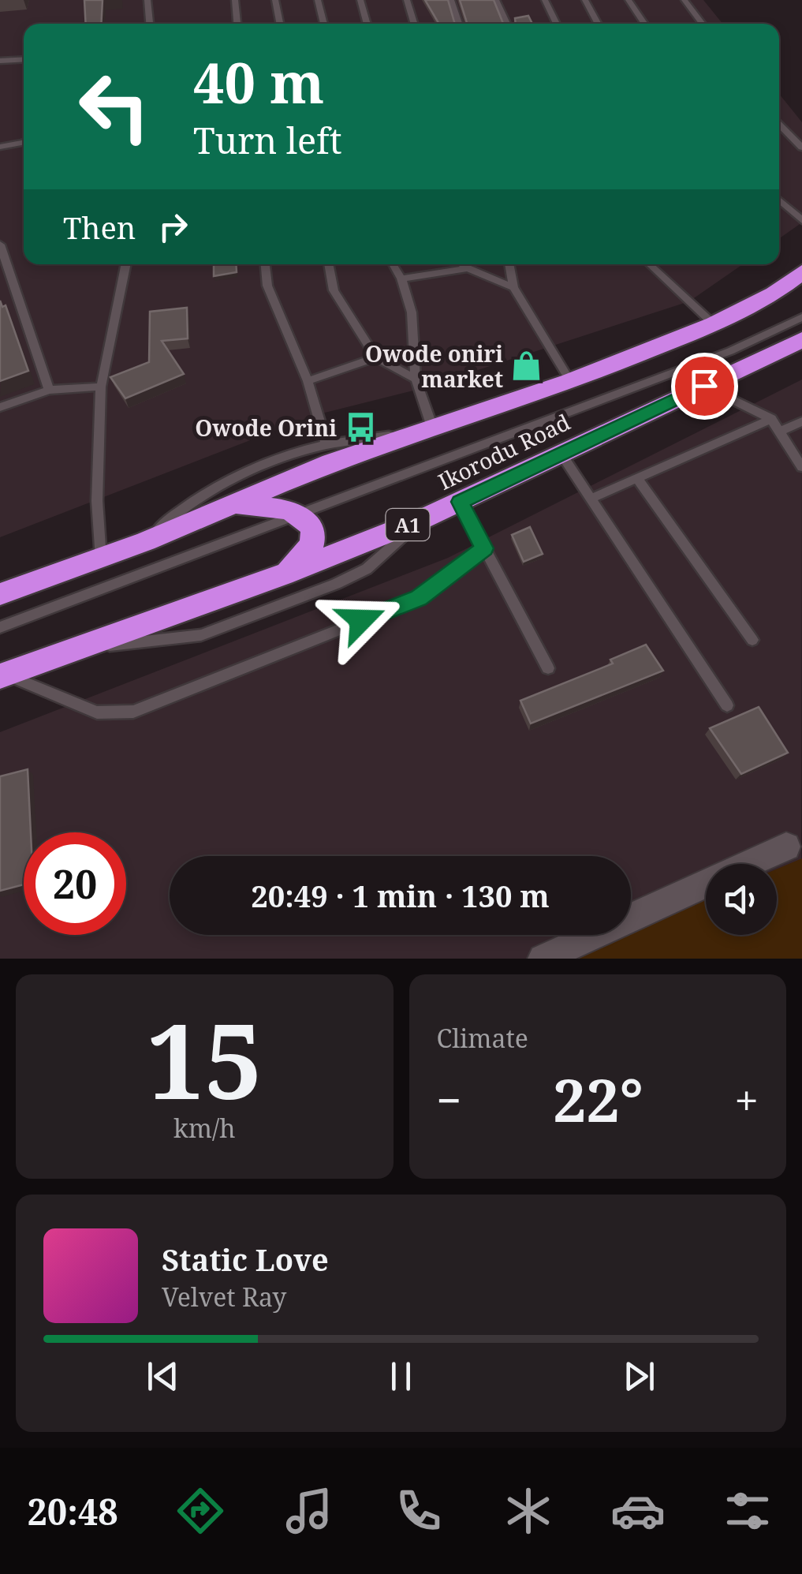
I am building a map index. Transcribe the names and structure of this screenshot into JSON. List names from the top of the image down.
{
  "streets": {
    "highway": ["Ikorodu Road", "A1"]
  },
  "places": {
    "shop": ["Owode oniri market"],
    "bus stop": ["Owode Orini"]
  },
  "page": {
    "turn": ["40 m", "Turn left"],
    "then": "Then",
    "limit": "20",
    "trip": "20:49 · 1 min · 130 m",
    "tile": [
      ["15", "km/h"],
      "Climate"
    ],
    "heat": ["−", "22°", "+"],
    "song": ["Static Love", "Velvet Ray"],
    "tabs": "20:48"
  }
}
